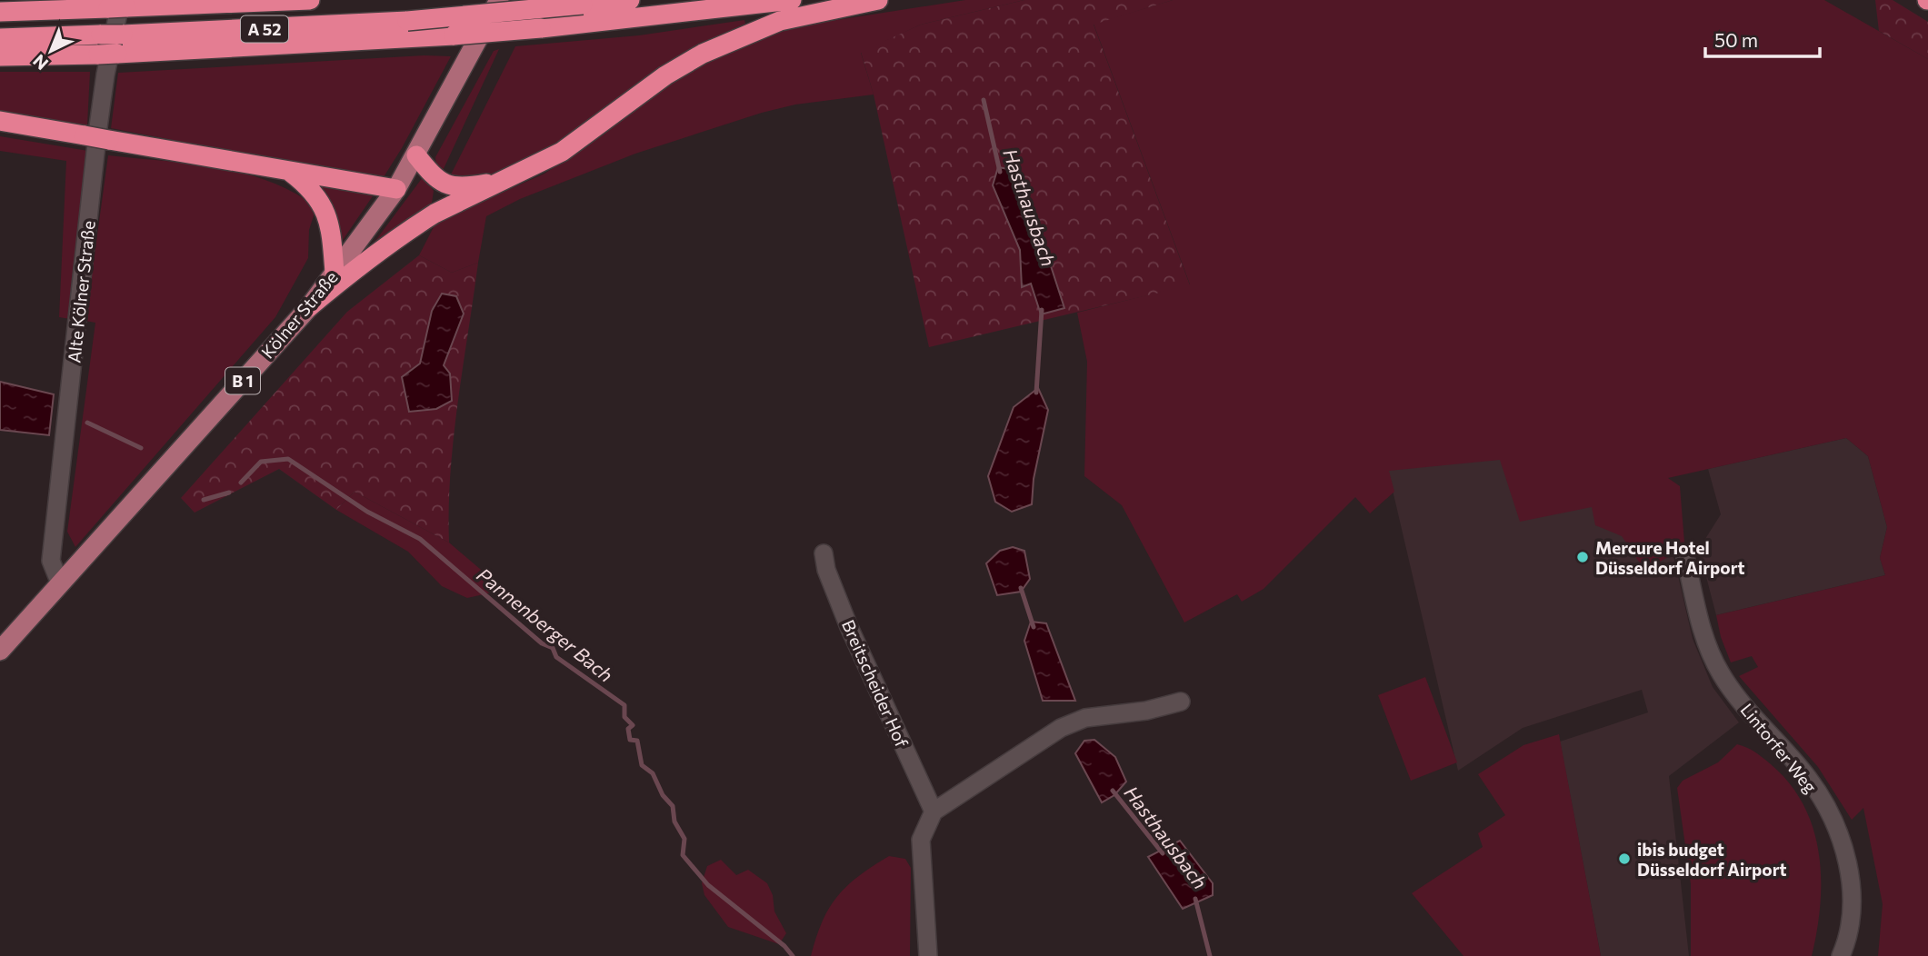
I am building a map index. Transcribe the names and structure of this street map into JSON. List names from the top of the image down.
{
  "streets": {
    "highway": ["A 52"],
    "main road": ["Kölner Straße", "B 1"],
    "street": ["Alte Kölner Straße", "Breitscheider Hof", "Lintorfer Weg"]
  },
  "crossings": [
    ["A 52", "Alte Kölner Straße"],
    ["Alte Kölner Straße", "Kölner Straße"]
  ],
  "water": ["Hasthausbach", "Pannenberger Bach"],
  "places": ["Mercure Hotel Düsseldorf Airport", "ibis budget Düsseldorf Airport"],
  "scale_bar": "50 m",
  "north": "bottom left"
}
